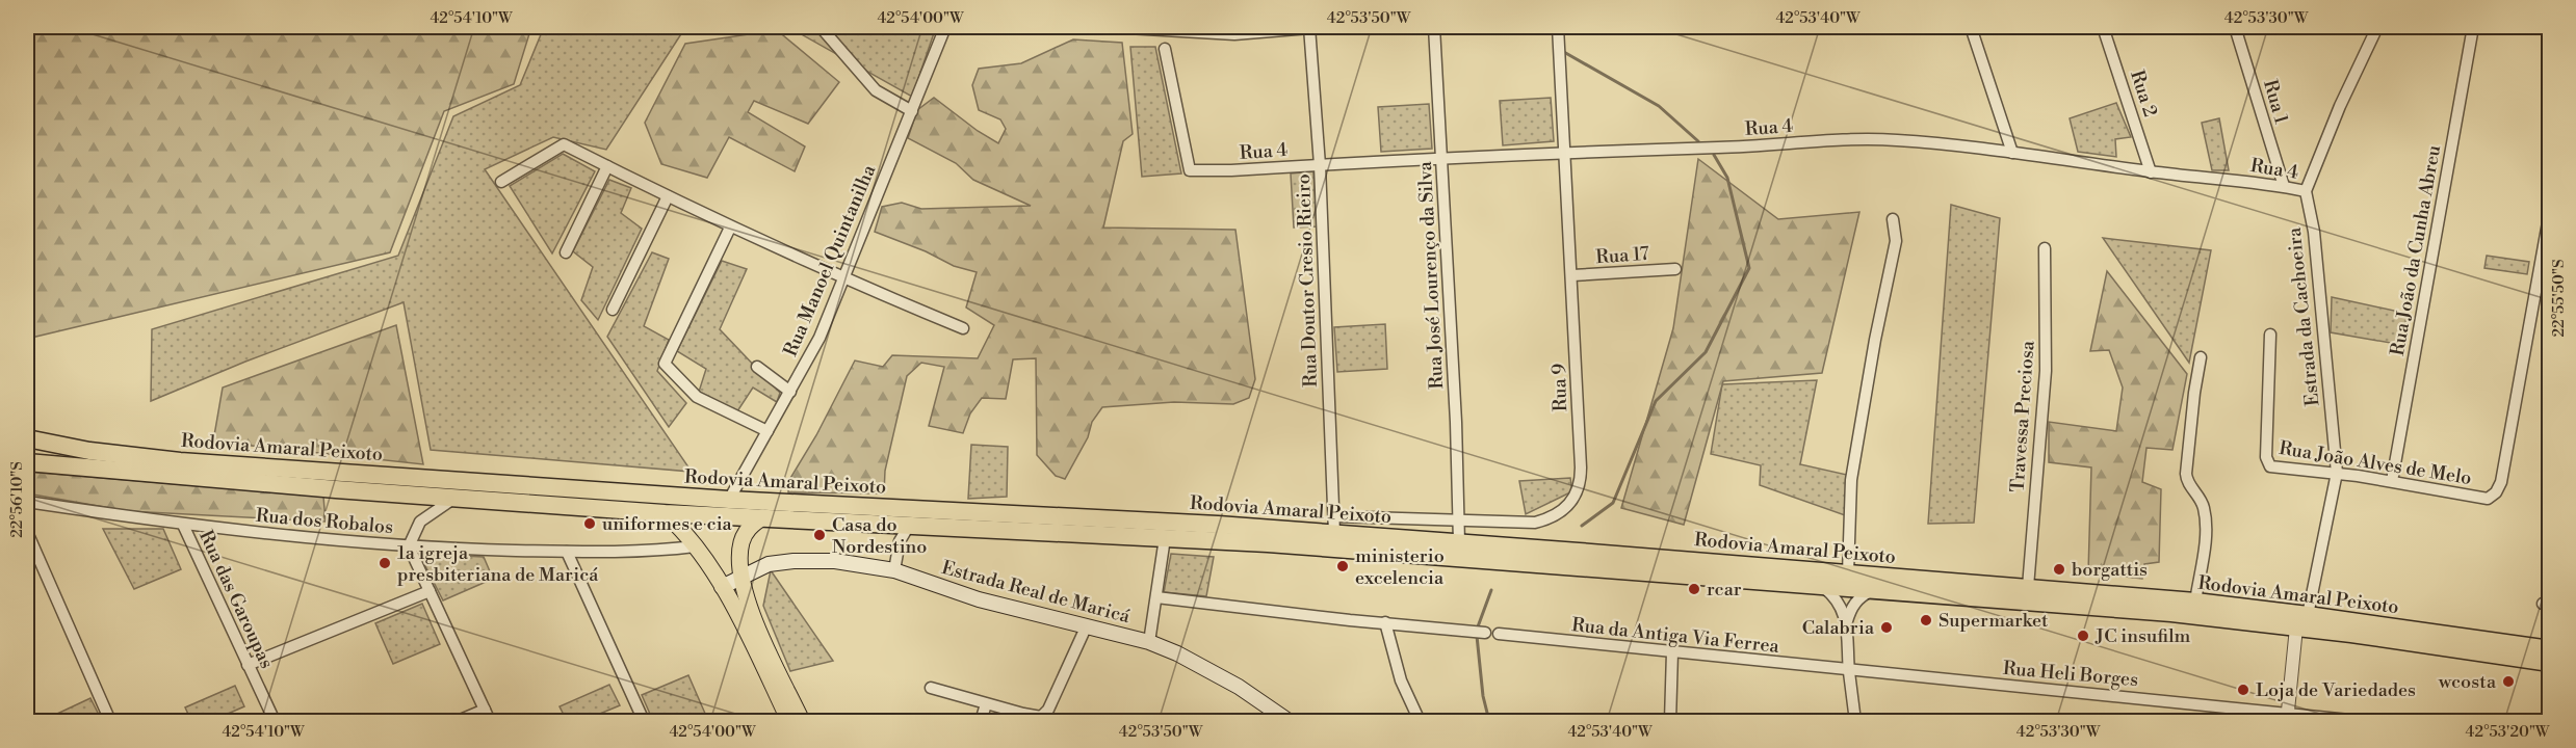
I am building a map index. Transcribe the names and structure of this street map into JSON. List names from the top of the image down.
{
  "streets": {
    "highway": ["Rodovia Amaral Peixoto"],
    "main road": ["Estrada Real de Maricá"],
    "street": [
      "Rua 2",
      "Rua 1",
      "Rua 4",
      "Rua João da Cunha Abreu",
      "Rua 17",
      "Rua Manoel Quintanilha",
      "Rua José Lourenço da Silva",
      "Rua Doutor Cresio Rieiro",
      "Estrada da Cachoeira",
      "Rua 9",
      "Travessa Preciosa",
      "Rua João Alves de Melo",
      "Rua dos Robalos",
      "Rua das Garoupas",
      "Rua da Antiga Via Ferrea",
      "Rua Heli Borges"
    ]
  },
  "crossings": [
    ["Rua 2", "Rua 4"],
    ["Rua 1", "Rua 4"],
    ["Rua 4", "Rua José Lourenço da Silva"],
    ["Rua 4", "Rua Doutor Cresio Rieiro"],
    ["Rua 4", "Estrada da Cachoeira"],
    ["Rua 4", "Rua 9"],
    ["Rua João da Cunha Abreu", "Rua João Alves de Melo"],
    ["Rua 17", "Rua 9"],
    ["Rua Manoel Quintanilha", "Rodovia Amaral Peixoto"],
    ["Rua José Lourenço da Silva", "Rua 9"],
    ["Rua José Lourenço da Silva", "Rodovia Amaral Peixoto"],
    ["Rua Doutor Cresio Rieiro", "Rua 9"],
    ["Rua Doutor Cresio Rieiro", "Rodovia Amaral Peixoto"],
    ["Estrada da Cachoeira", "Rodovia Amaral Peixoto"],
    ["Estrada da Cachoeira", "Rua João Alves de Melo"],
    ["Rua 9", "Rodovia Amaral Peixoto"],
    ["Travessa Preciosa", "Rodovia Amaral Peixoto"],
    ["Rua dos Robalos", "Rua das Garoupas"],
    ["Rua da Antiga Via Ferrea", "Rua Heli Borges"]
  ],
  "places": [
    "uniformes e cia",
    "Casa do Nordestino",
    "1a igreja presbiteriana de Maricá",
    "ministerio excelencia",
    "borgattis",
    "rcar",
    "Supermarket",
    "Calabria",
    "JC insufilm",
    "wcosta",
    "Loja de Variedades"
  ],
  "coordinates": [
    "42°54'10\"W",
    "42°54'00\"W",
    "42°53'50\"W",
    "42°53'40\"W",
    "42°53'30\"W",
    "22°55'50\"S",
    "22°56'10\"S",
    "42°53'20\"W"
  ]
}
